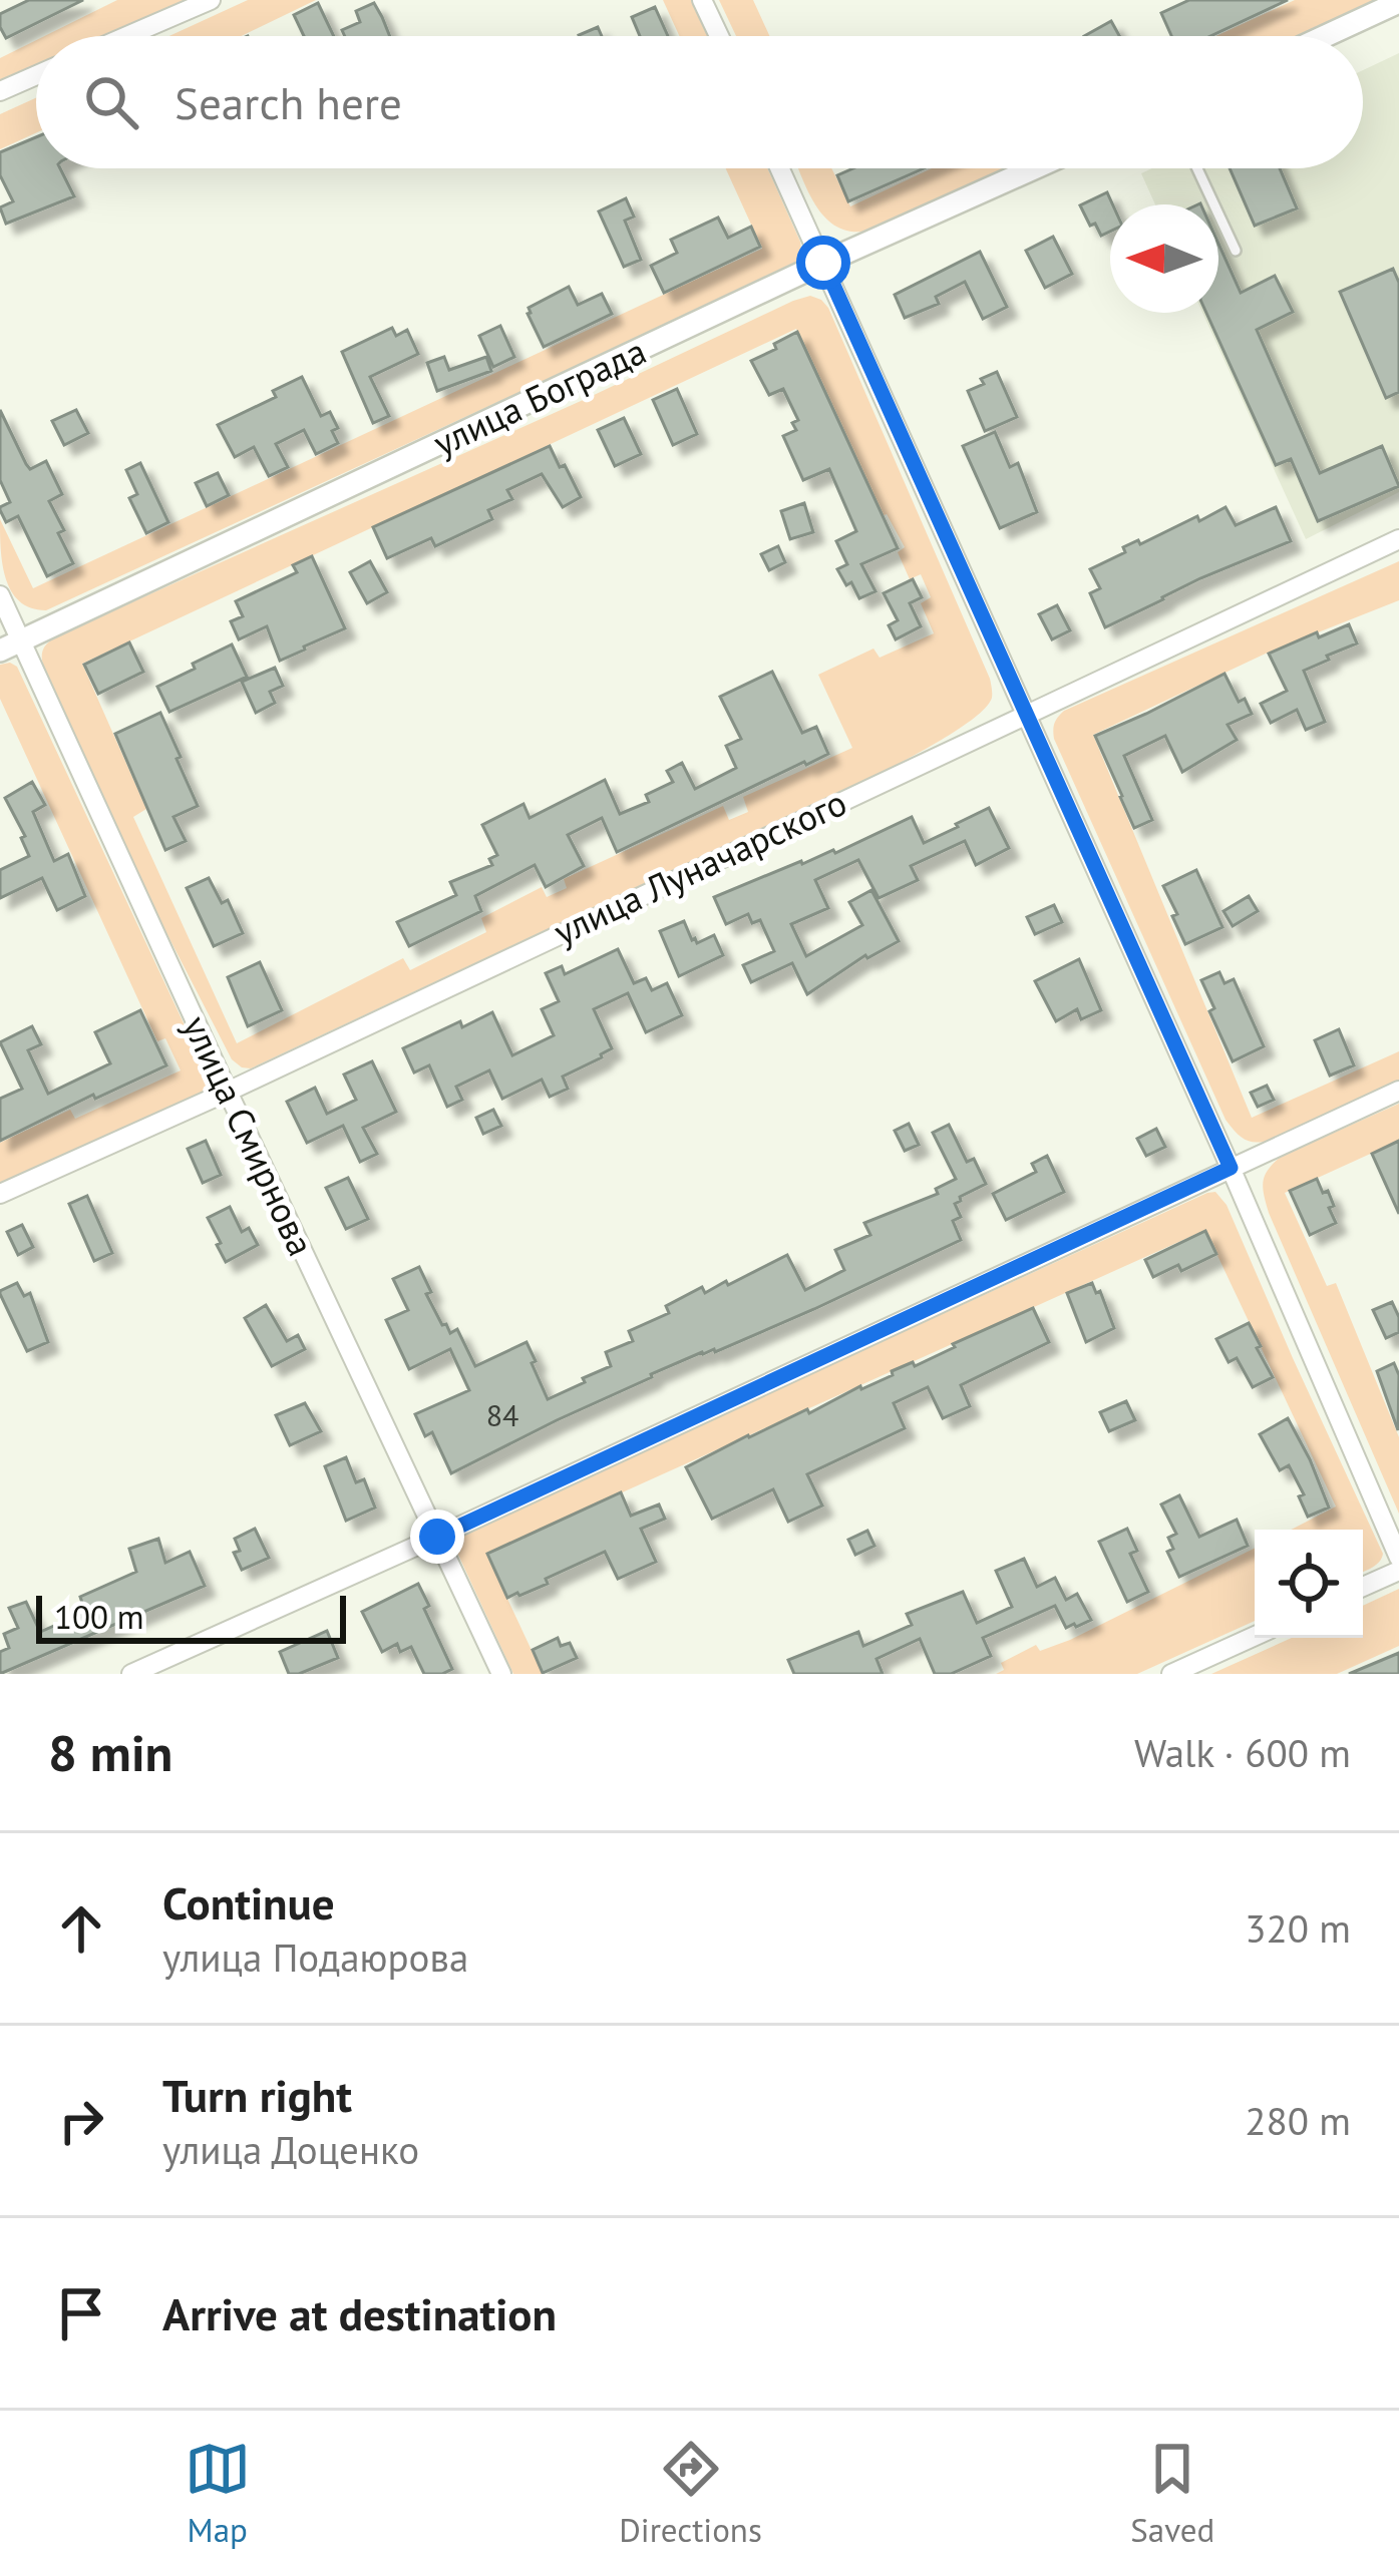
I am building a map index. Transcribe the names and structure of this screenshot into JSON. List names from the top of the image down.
{
  "streets": {
    "street": ["улица Бограда", "улица Луначарского", "улица Смирнова"]
  },
  "crossings": [
    ["улица Бограда", "улица Смирнова"],
    ["улица Луначарского", "улица Смирнова"]
  ],
  "house_numbers": ["84"],
  "scale_bar": "100 m",
  "north": "left",
  "page": {
    "search": "Search here",
    "scale": "100 m",
    "heading": ["8 min", "Walk · 600 m"],
    "list": [
      ["Continue", "улица Подаюрова", "320 m"],
      ["Turn right", "улица Доценко", "280 m"],
      "Arrive at destination"
    ],
    "nav": ["Map", "Directions", "Saved"]
  }
}
